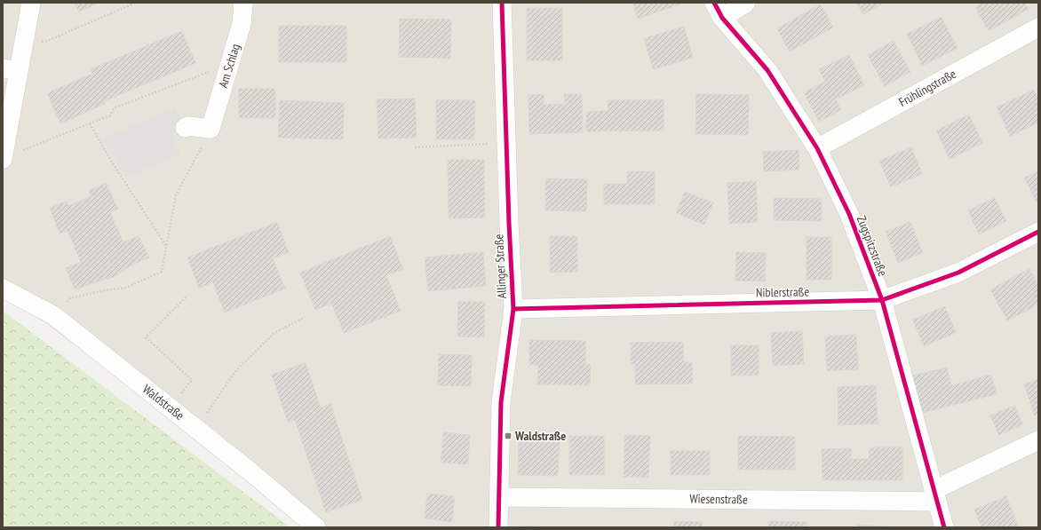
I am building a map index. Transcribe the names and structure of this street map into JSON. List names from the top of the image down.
{
  "streets": {
    "street": [
      "Am Schlag",
      "Frühlingstraße",
      "Zugspitzstraße",
      "Allinger Straße",
      "Niblerstraße",
      "Waldstraße",
      "Wiesenstraße"
    ]
  },
  "crossings": [
    ["Frühlingstraße", "Zugspitzstraße"],
    ["Zugspitzstraße", "Niblerstraße"],
    ["Zugspitzstraße", "Wiesenstraße"],
    ["Allinger Straße", "Niblerstraße"],
    ["Allinger Straße", "Wiesenstraße"]
  ],
  "places": {
    "transit": ["Waldstraße"]
  }
}
